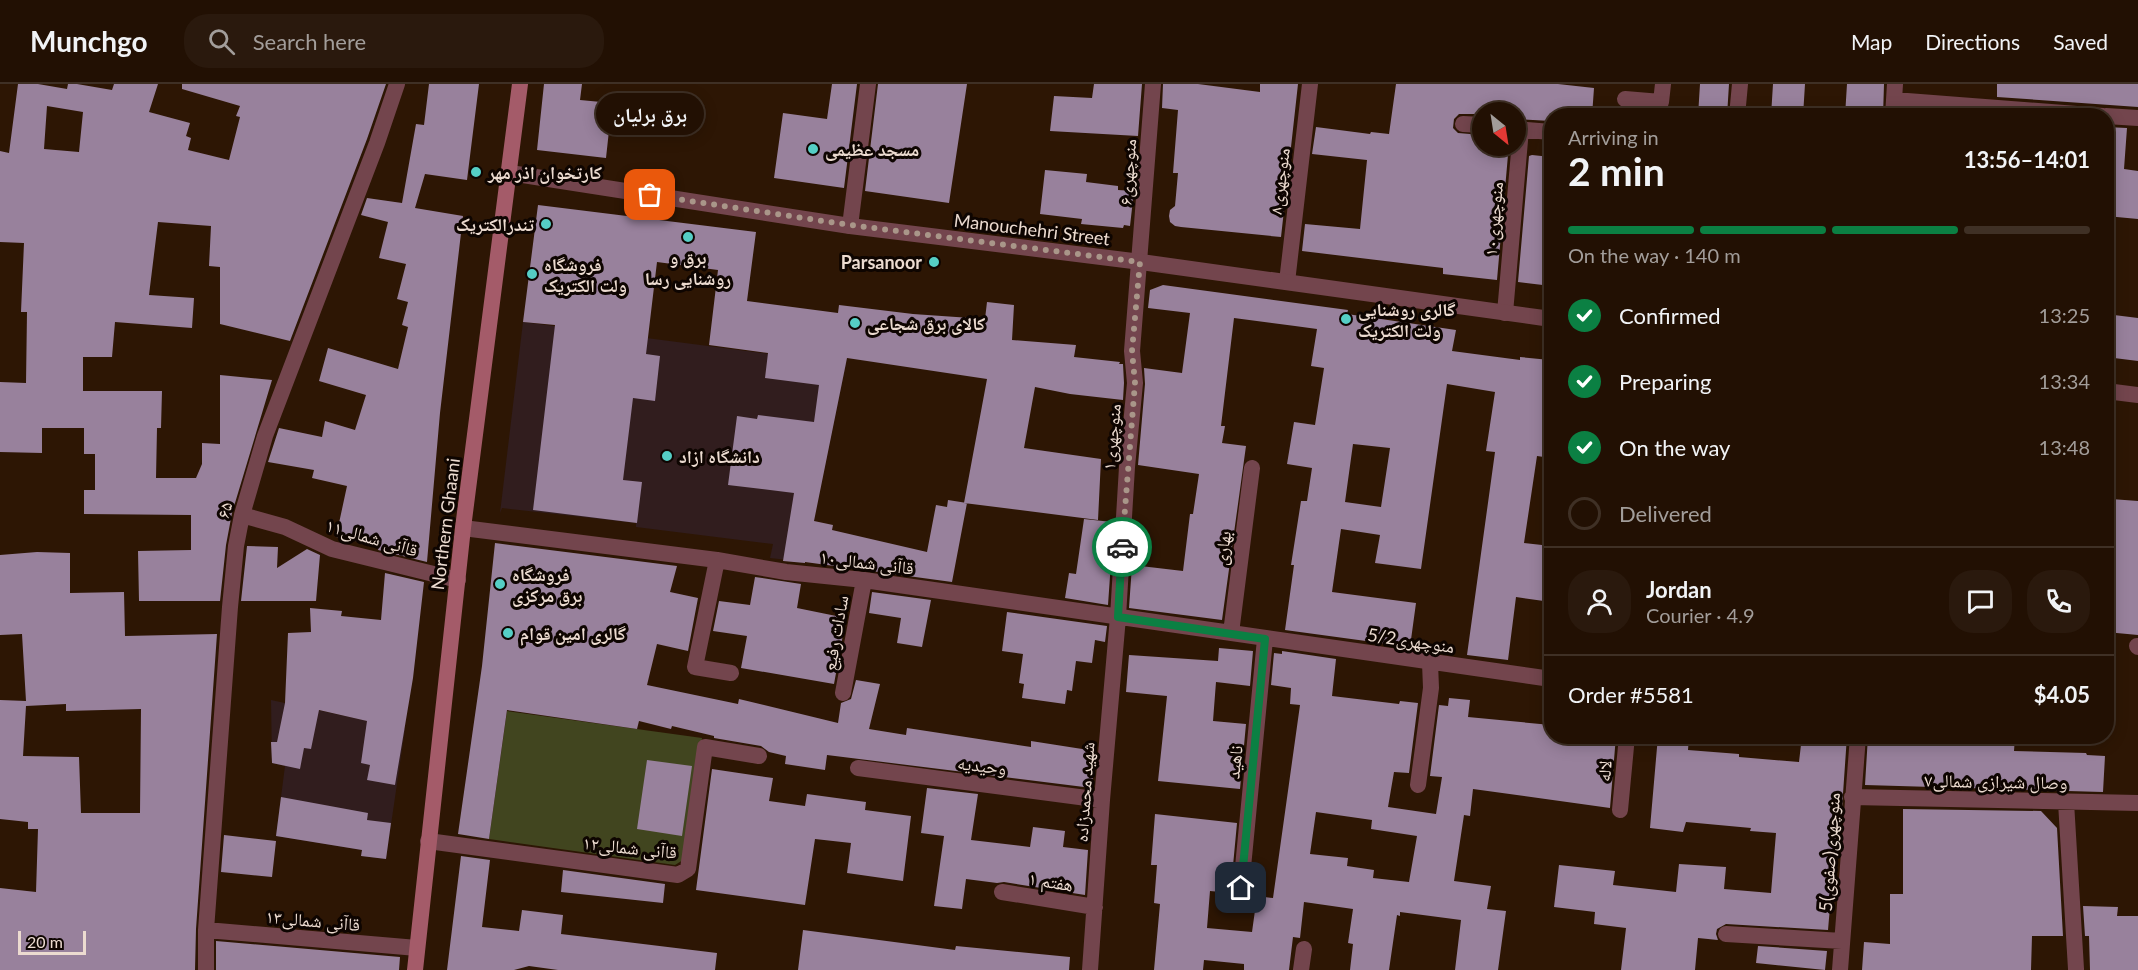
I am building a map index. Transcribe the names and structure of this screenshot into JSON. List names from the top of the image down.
{
  "streets": {
    "main road": ["Northern Ghaani"],
    "street": [
      "منوچهری۶",
      "منوچهری۸",
      "منوچهری۱۰",
      "Manouchehri Street",
      "منوچهری۱",
      "۶۵",
      "قاآنی شمالی۱۱",
      "بهاری",
      "قاآنی شمالی۱۰",
      "سادات رفیع",
      "5/2منوچهری",
      "ناهید",
      "وحیدیه",
      "لاله",
      "وصال شیرازی شمالی۷",
      "شهید محمدزاده",
      "قاآنی شمالی۱۲",
      "5منوچهری(صفوی)",
      "هفتم ۱",
      "قاآنی شمالی۱۳"
    ]
  },
  "crossings": [
    ["منوچهری۶", "Manouchehri Street"],
    ["منوچهری۶", "منوچهری۱"],
    ["منوچهری۸", "Manouchehri Street"],
    ["منوچهری۱۰", "Manouchehri Street"],
    ["Manouchehri Street", "منوچهری۱"],
    ["Manouchehri Street", "Northern Ghaani"],
    ["منوچهری۱", "قاآنی شمالی۱۰"],
    ["منوچهری۱", "شهید محمدزاده"],
    ["۶۵", "قاآنی شمالی۱۱"],
    ["۶۵", "قاآنی شمالی۱۳"],
    ["Northern Ghaani", "قاآنی شمالی۱۱"],
    ["Northern Ghaani", "قاآنی شمالی۱۰"],
    ["Northern Ghaani", "قاآنی شمالی۱۲"],
    ["Northern Ghaani", "قاآنی شمالی۱۳"],
    ["بهاری", "قاآنی شمالی۱۰"],
    ["قاآنی شمالی۱۰", "سادات رفیع"],
    ["قاآنی شمالی۱۰", "5/2منوچهری"],
    ["قاآنی شمالی۱۰", "ناهید"],
    ["قاآنی شمالی۱۰", "شهید محمدزاده"],
    ["5/2منوچهری", "ناهید"],
    ["وحیدیه", "شهید محمدزاده"],
    ["وصال شیرازی شمالی۷", "5منوچهری(صفوی)"],
    ["شهید محمدزاده", "هفتم ۱"]
  ],
  "places": [
    "مسجد عظیمی",
    "کارتخوان اذر مهر",
    "برق برلیان",
    "تندرالکتریک",
    "برق و روشنایی رسا",
    "Parsanoor",
    "فروشگاه ولت الکتریک",
    "گالری روشنایی ولت الکتریک",
    "کالای برق شجاعی",
    "دانشگاه ازاد",
    "فروشگاه برق مرکزی",
    "گالری امین قوام"
  ],
  "scale_bar": "20 m",
  "north": "bottom right",
  "page": {
    "header": "Munchgo",
    "search": "Search here",
    "nav": ["Map", "Directions", "Saved"],
    "bubble": "برق برلیان",
    "heading": ["2 min", "Arriving in", "13:56–14:01"],
    "panel": [
      "Jordan",
      "Courier · 4.9",
      "Order #5581",
      "$4.05"
    ],
    "bar": "On the way · 140 m",
    "list": [
      ["Confirmed", "13:25"],
      ["Preparing", "13:34"],
      ["On the way", "13:48"],
      "Delivered"
    ],
    "scale": "20 m"
  }
}
